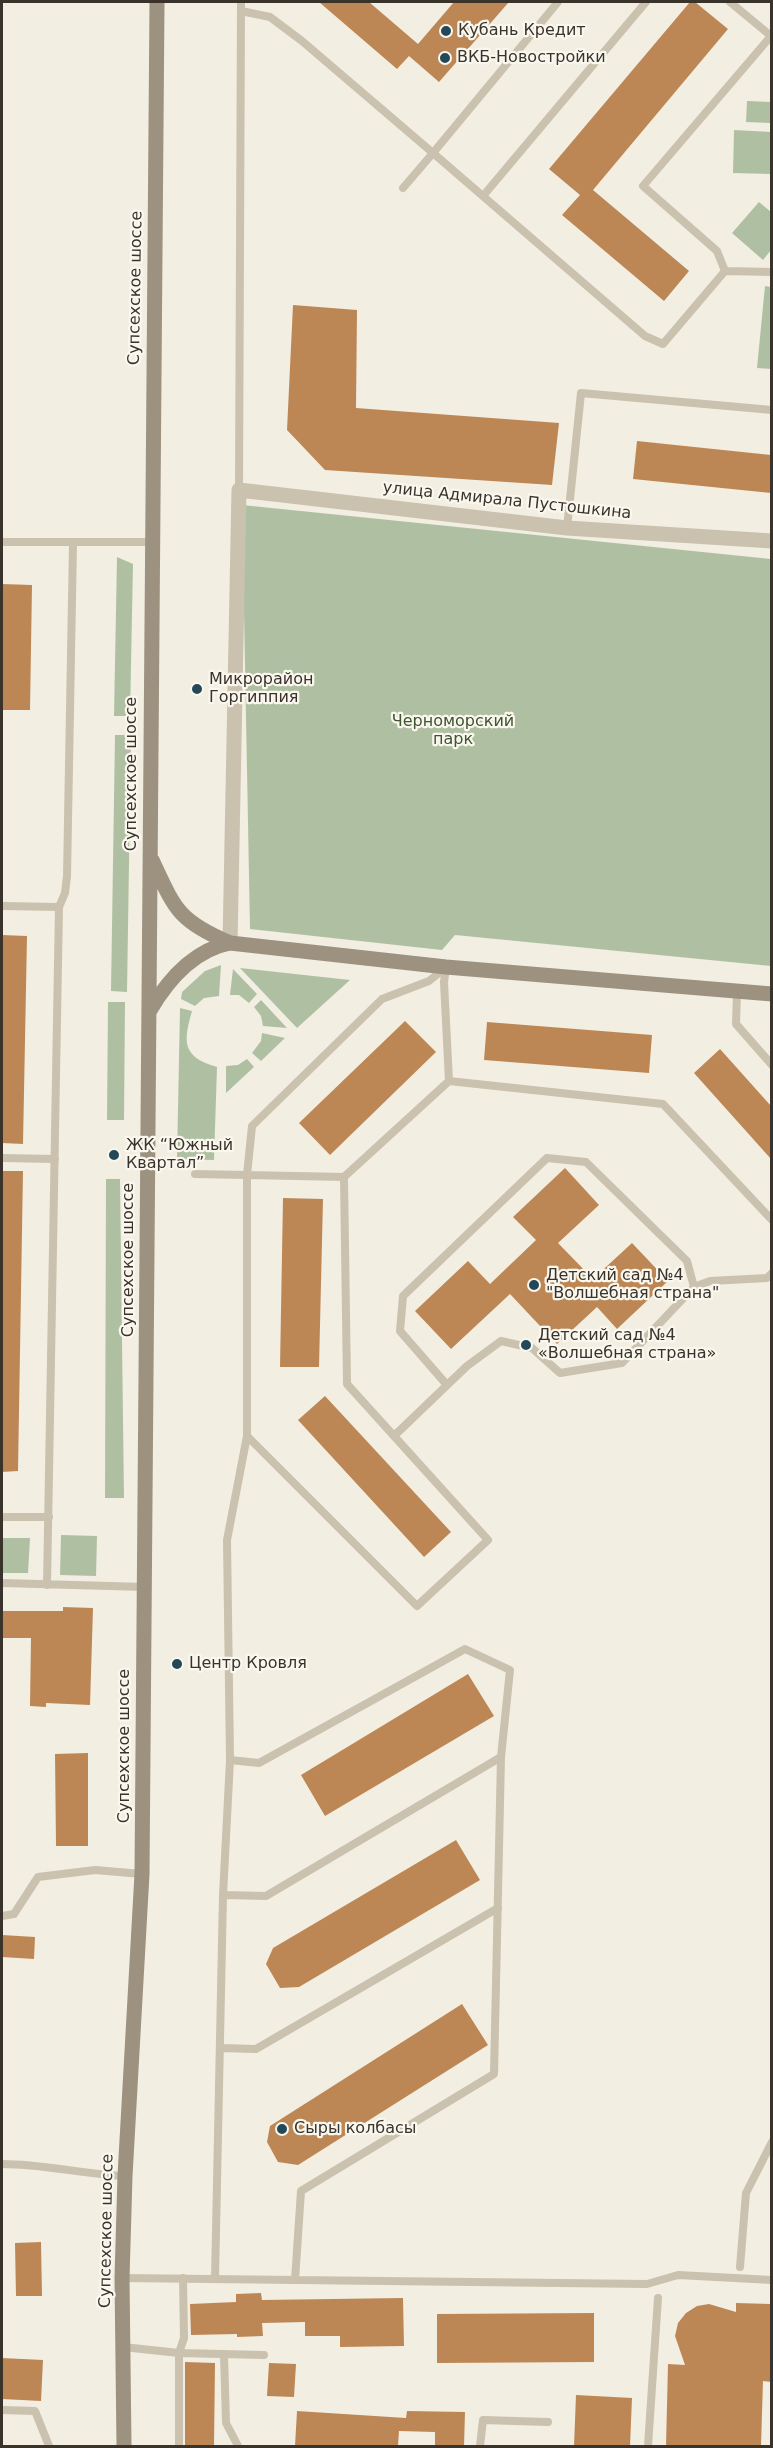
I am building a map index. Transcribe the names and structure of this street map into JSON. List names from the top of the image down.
{
  "streets": {
    "main road": ["Супсехское шоссе"],
    "street": ["улица Адмирала Пустошкина"]
  },
  "parks": ["Черноморский парк"],
  "places": [
    "Кубань Кредит",
    "ВКБ-Новостройки",
    "Микрорайон Горгиппия",
    "ЖК “Южный Квартал”",
    "Детский сад №4 \"Волшебная страна\"",
    "Детский сад №4 «Волшебная страна»",
    "Центр Кровля",
    "Сыры колбасы"
  ]
}
